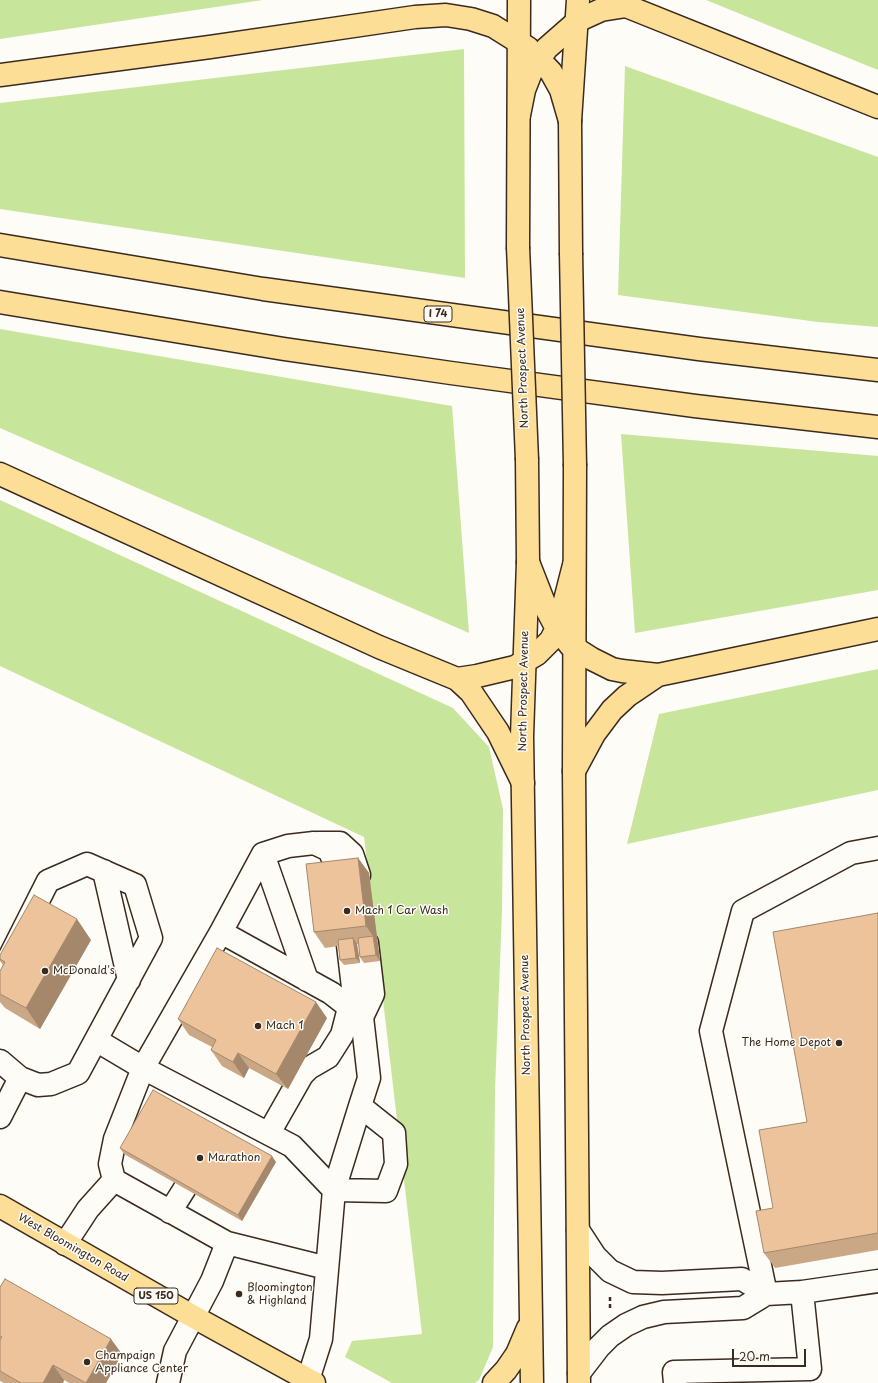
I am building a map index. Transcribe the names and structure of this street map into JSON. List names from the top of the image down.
{
  "streets": {
    "main road": [
      "I 74",
      "North Prospect Avenue",
      "West Bloomington Road",
      "US 150"
    ]
  },
  "places": [
    "Mach 1 Car Wash",
    "McDonald's",
    "Mach 1",
    "The Home Depot",
    "Marathon",
    "Bloomington & Highland",
    "Champaign Appliance Center"
  ],
  "scale_bar": "20 m"
}
